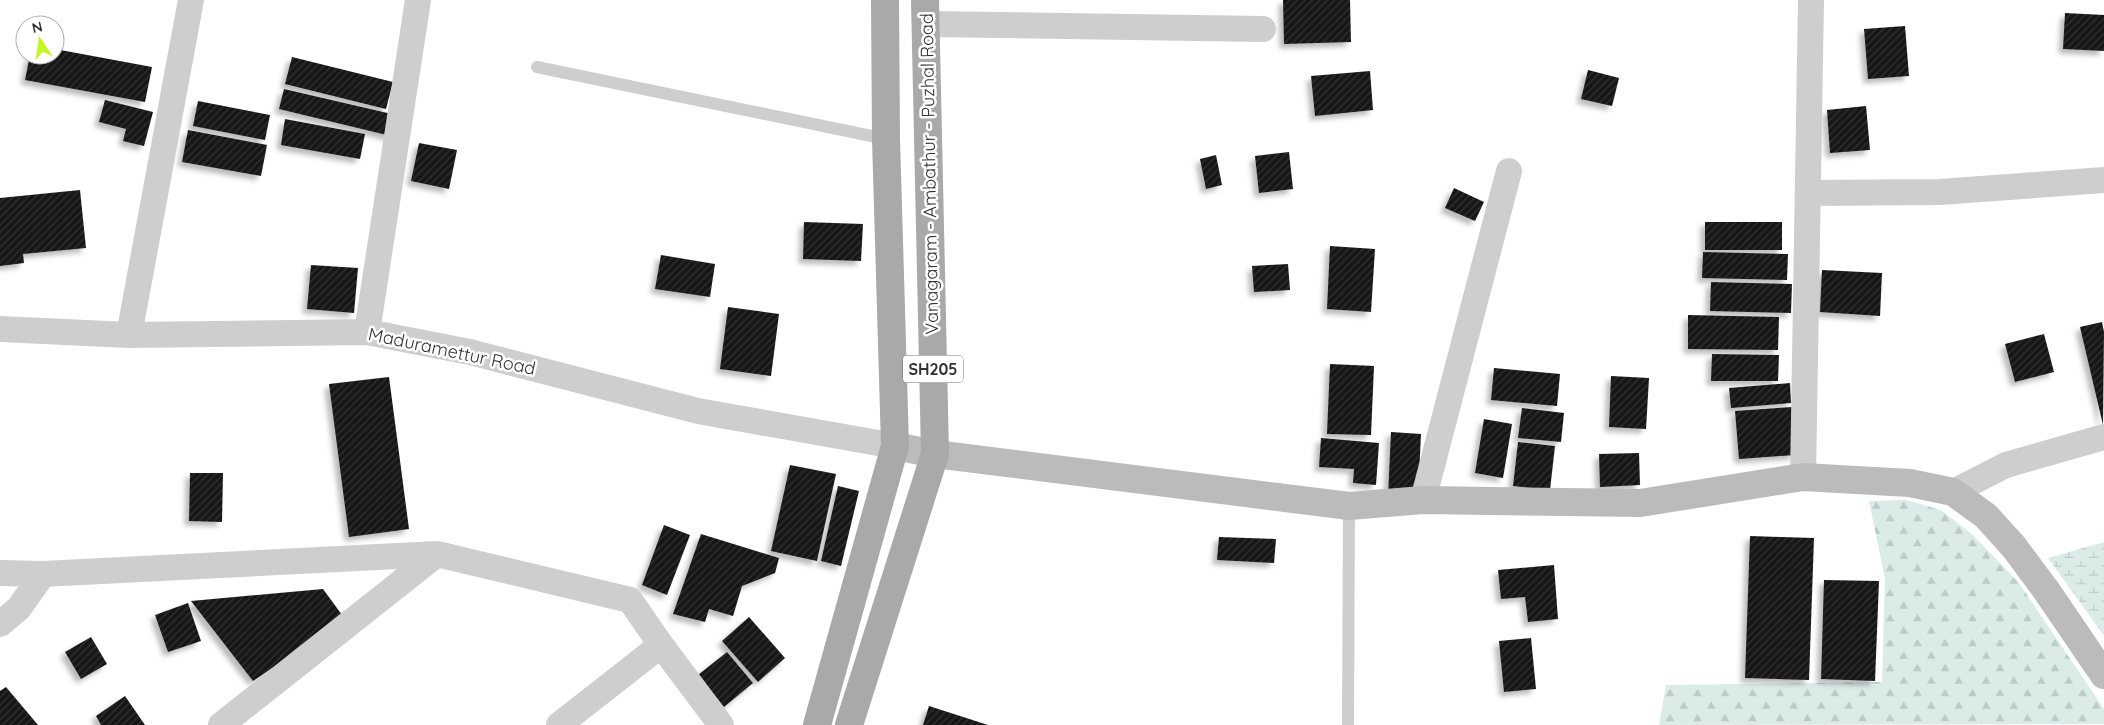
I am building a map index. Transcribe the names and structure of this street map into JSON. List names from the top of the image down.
{
  "streets": {
    "main road": ["Vanagaram - Ambathur - Puzhal Road", "SH205"],
    "street": ["Maduramettur Road"]
  },
  "north": "top"
}
